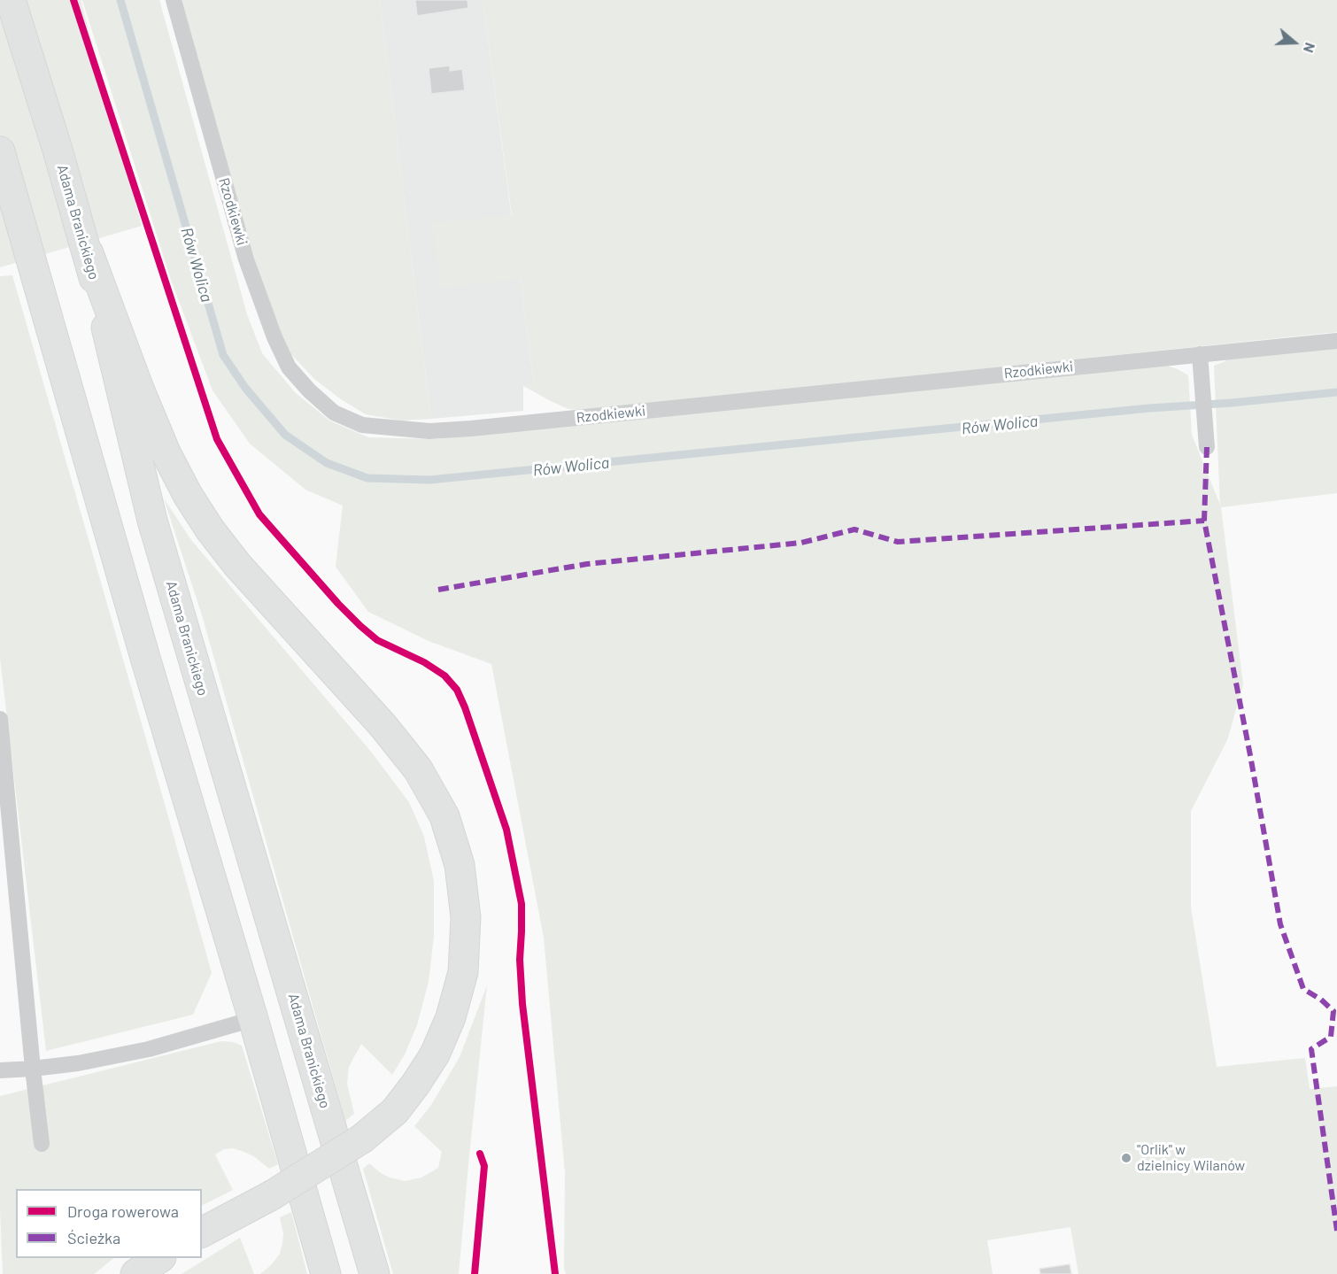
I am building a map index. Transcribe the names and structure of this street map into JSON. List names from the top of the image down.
{
  "streets": {
    "main road": ["Adama Branickiego"],
    "lane": ["Rzodkiewki"]
  },
  "water": ["Rów Wolica"],
  "places": ["\"Orlik\" w dzielnicy Wilanów"],
  "legend": ["Droga rowerowa", "Ścieżka"],
  "north": "right"
}
